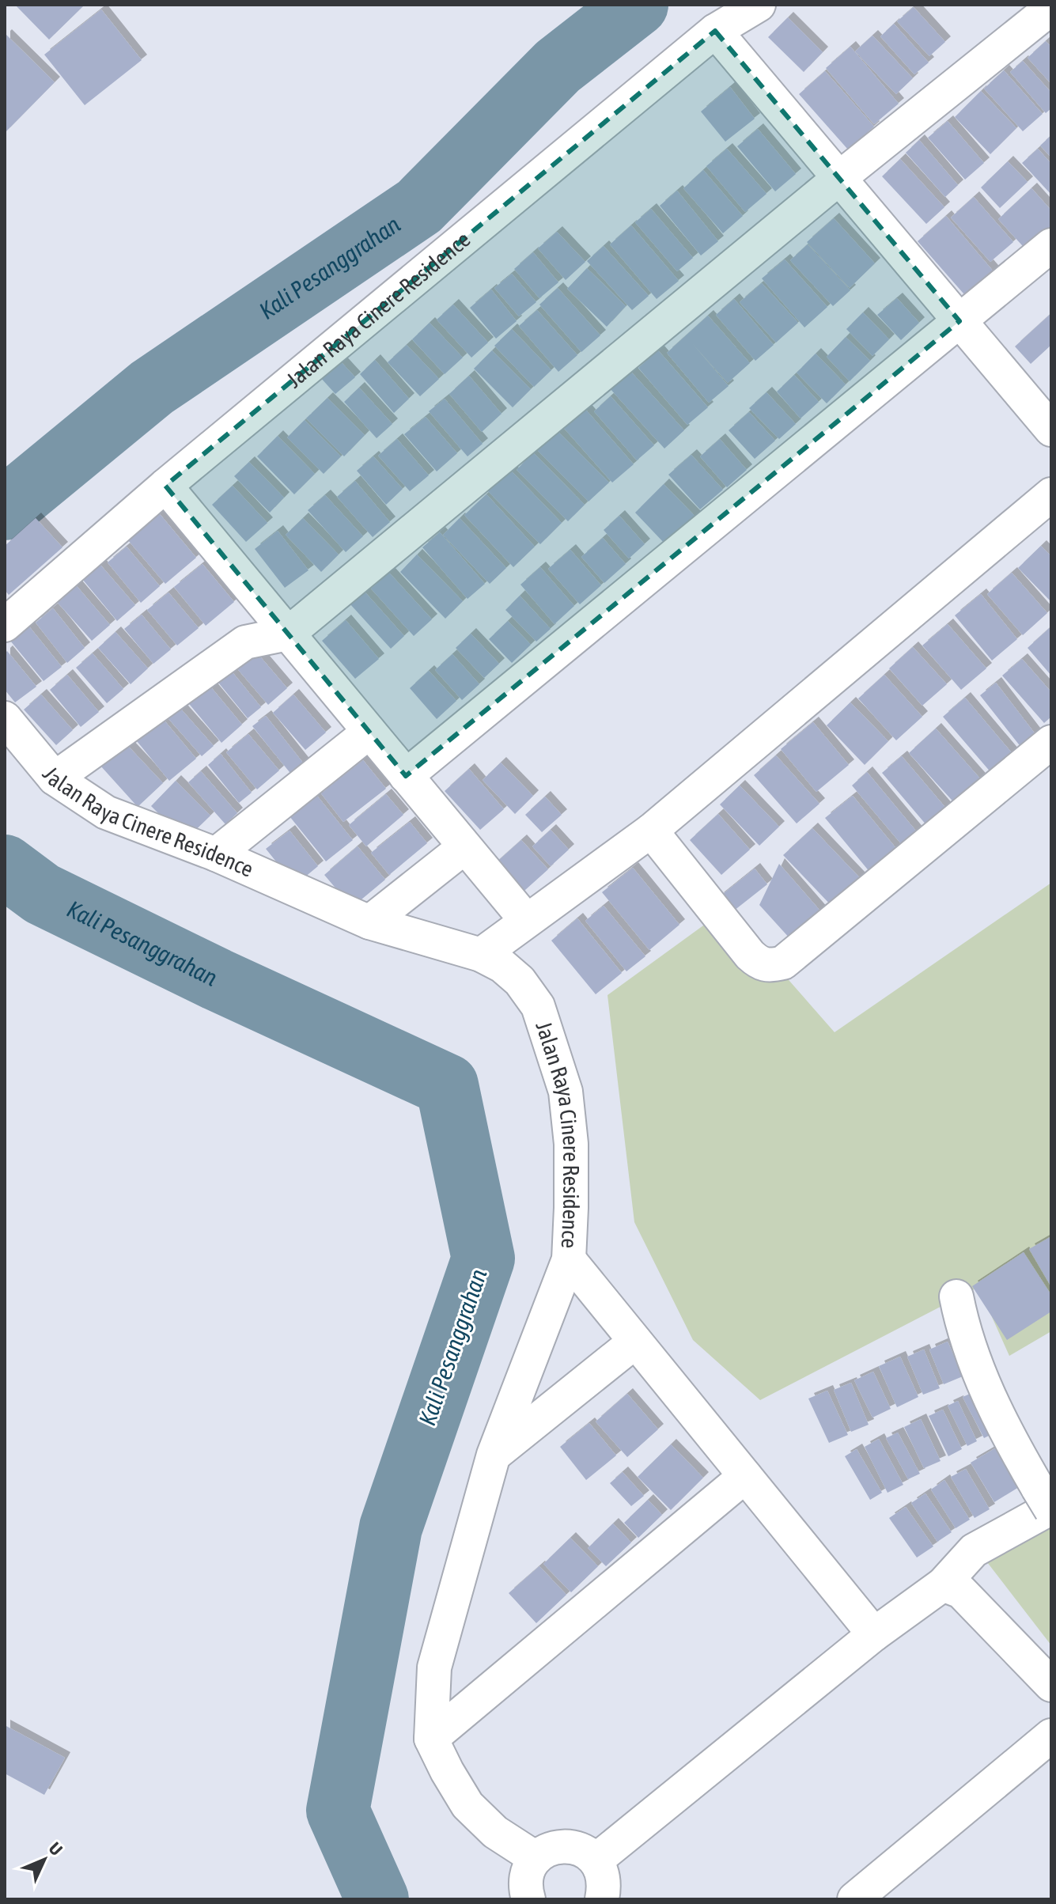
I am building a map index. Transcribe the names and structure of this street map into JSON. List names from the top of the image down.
{
  "streets": {
    "street": ["Jalan Raya Cinere Residence"]
  },
  "water": ["Kali Pesanggrahan"],
  "north": "top right"
}
